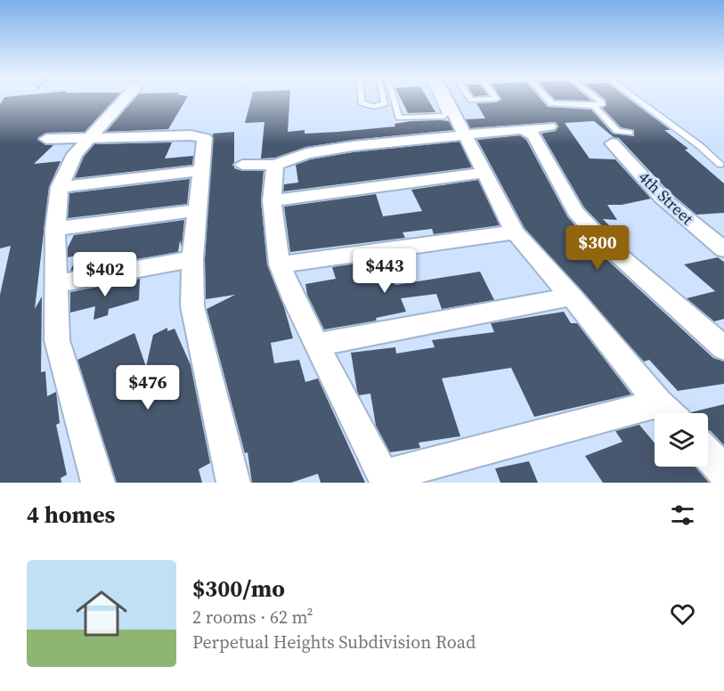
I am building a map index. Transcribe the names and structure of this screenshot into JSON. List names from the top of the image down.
{
  "streets": {
    "street": ["4th Street"]
  },
  "page": {
    "price": [
      "$300",
      "$443",
      "$402",
      "$476"
    ],
    "heading": "4 homes",
    "list": [
      {
        "name": "$300/mo",
        "note": "2 rooms · 62 m² · Perpetual Heights Subdivision Road"
      }
    ]
  }
}
